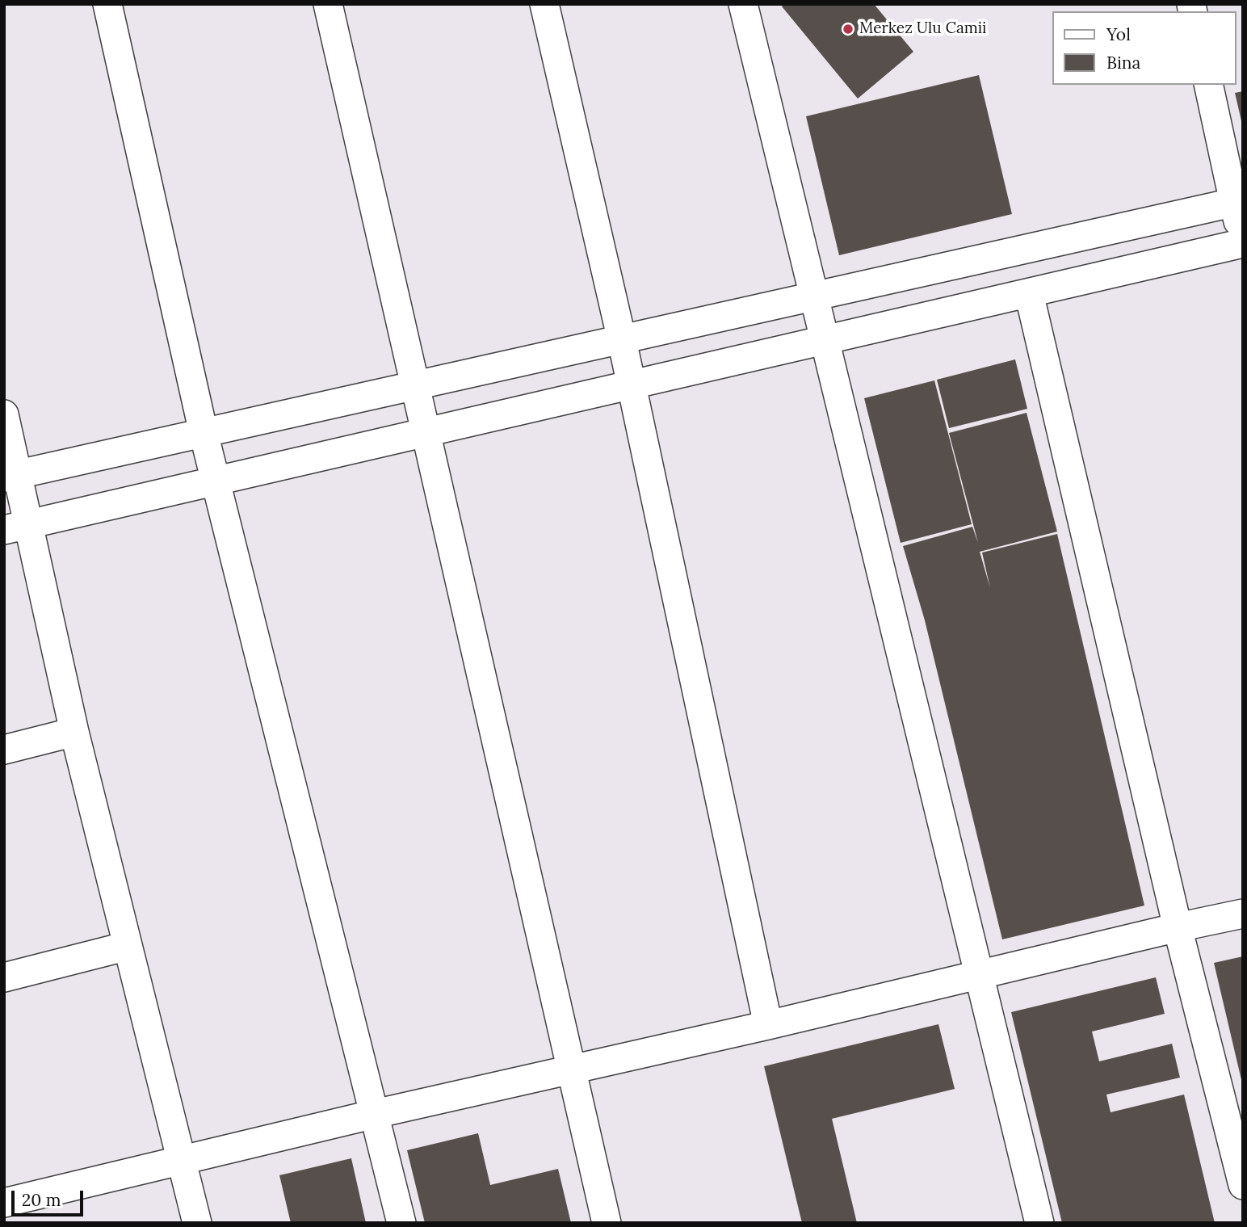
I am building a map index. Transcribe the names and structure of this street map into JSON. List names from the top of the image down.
{
  "places": ["Merkez Ulu Camii"],
  "legend": ["Yol", "Bina"],
  "scale_bar": "20 m"
}
